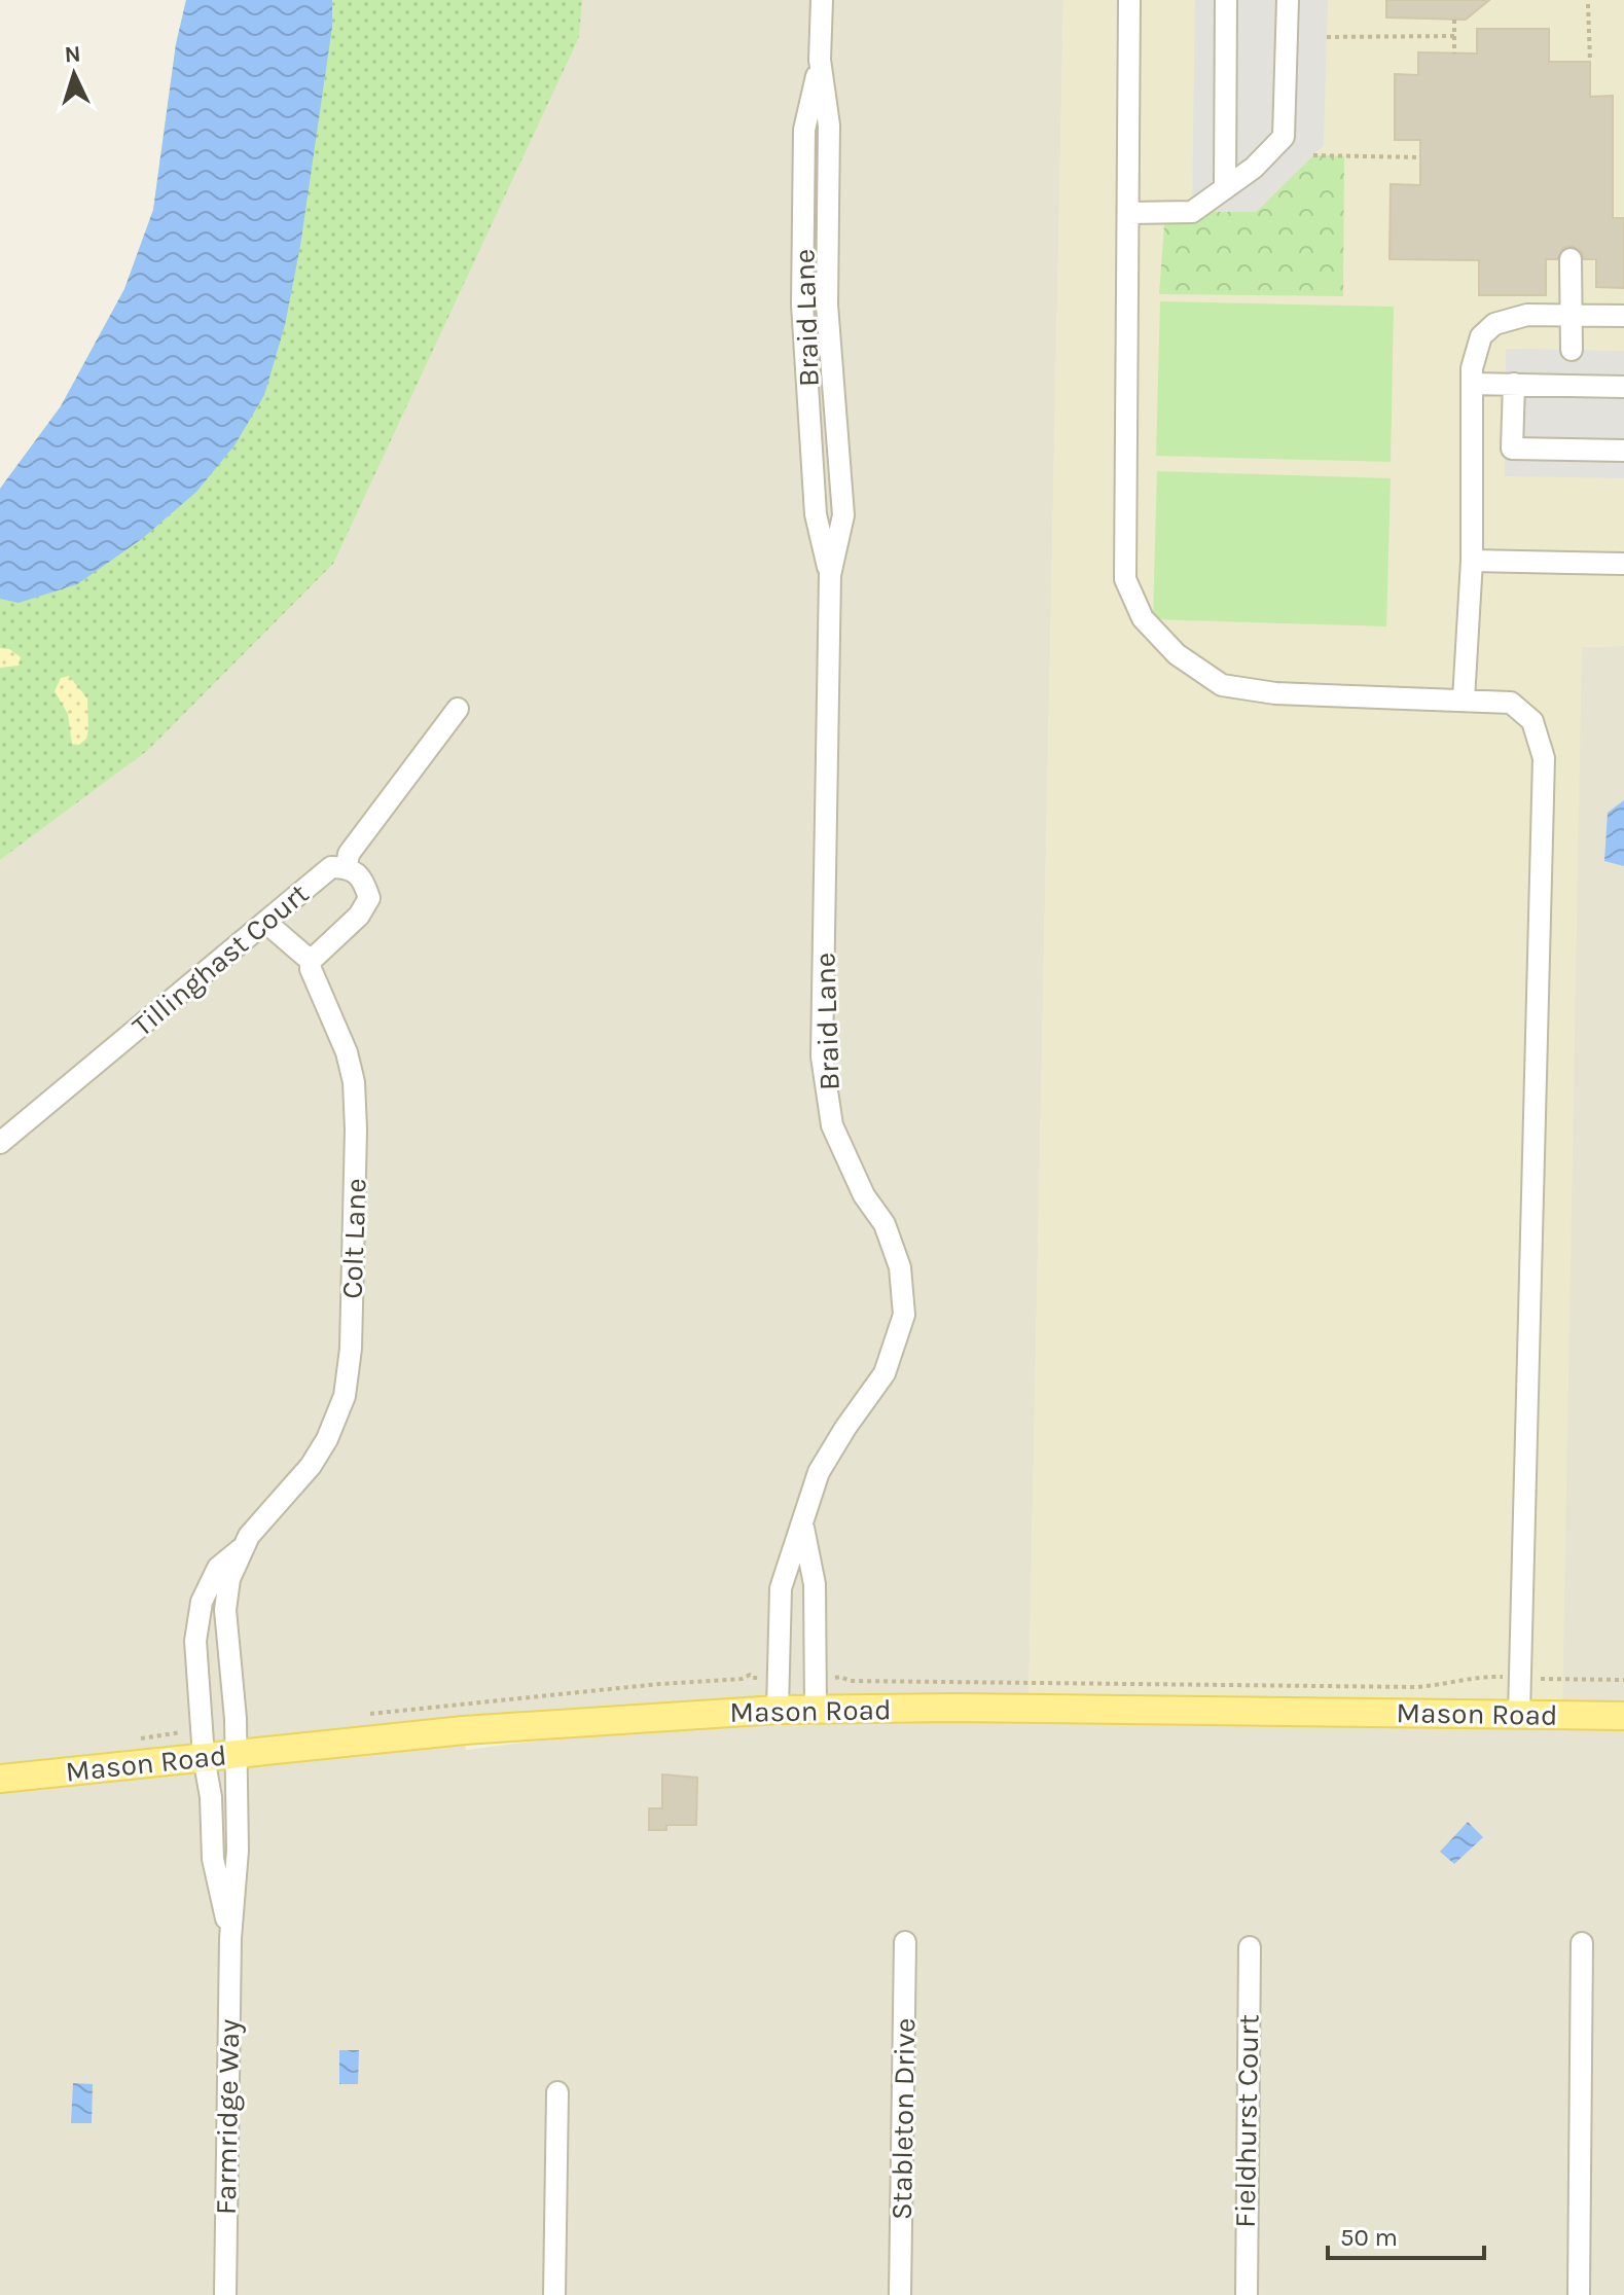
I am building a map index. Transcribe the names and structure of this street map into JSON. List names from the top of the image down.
{
  "streets": {
    "main road": ["Mason Road"],
    "street": [
      "Braid Lane",
      "Tillinghast Court",
      "Colt Lane",
      "Farmridge Way",
      "Stableton Drive",
      "Fieldhurst Court"
    ]
  },
  "crossings": [
    ["Braid Lane", "Mason Road"],
    ["Tillinghast Court", "Colt Lane"],
    ["Colt Lane", "Mason Road"],
    ["Colt Lane", "Farmridge Way"],
    ["Mason Road", "Farmridge Way"]
  ],
  "scale_bar": "50 m",
  "north": "top"
}
